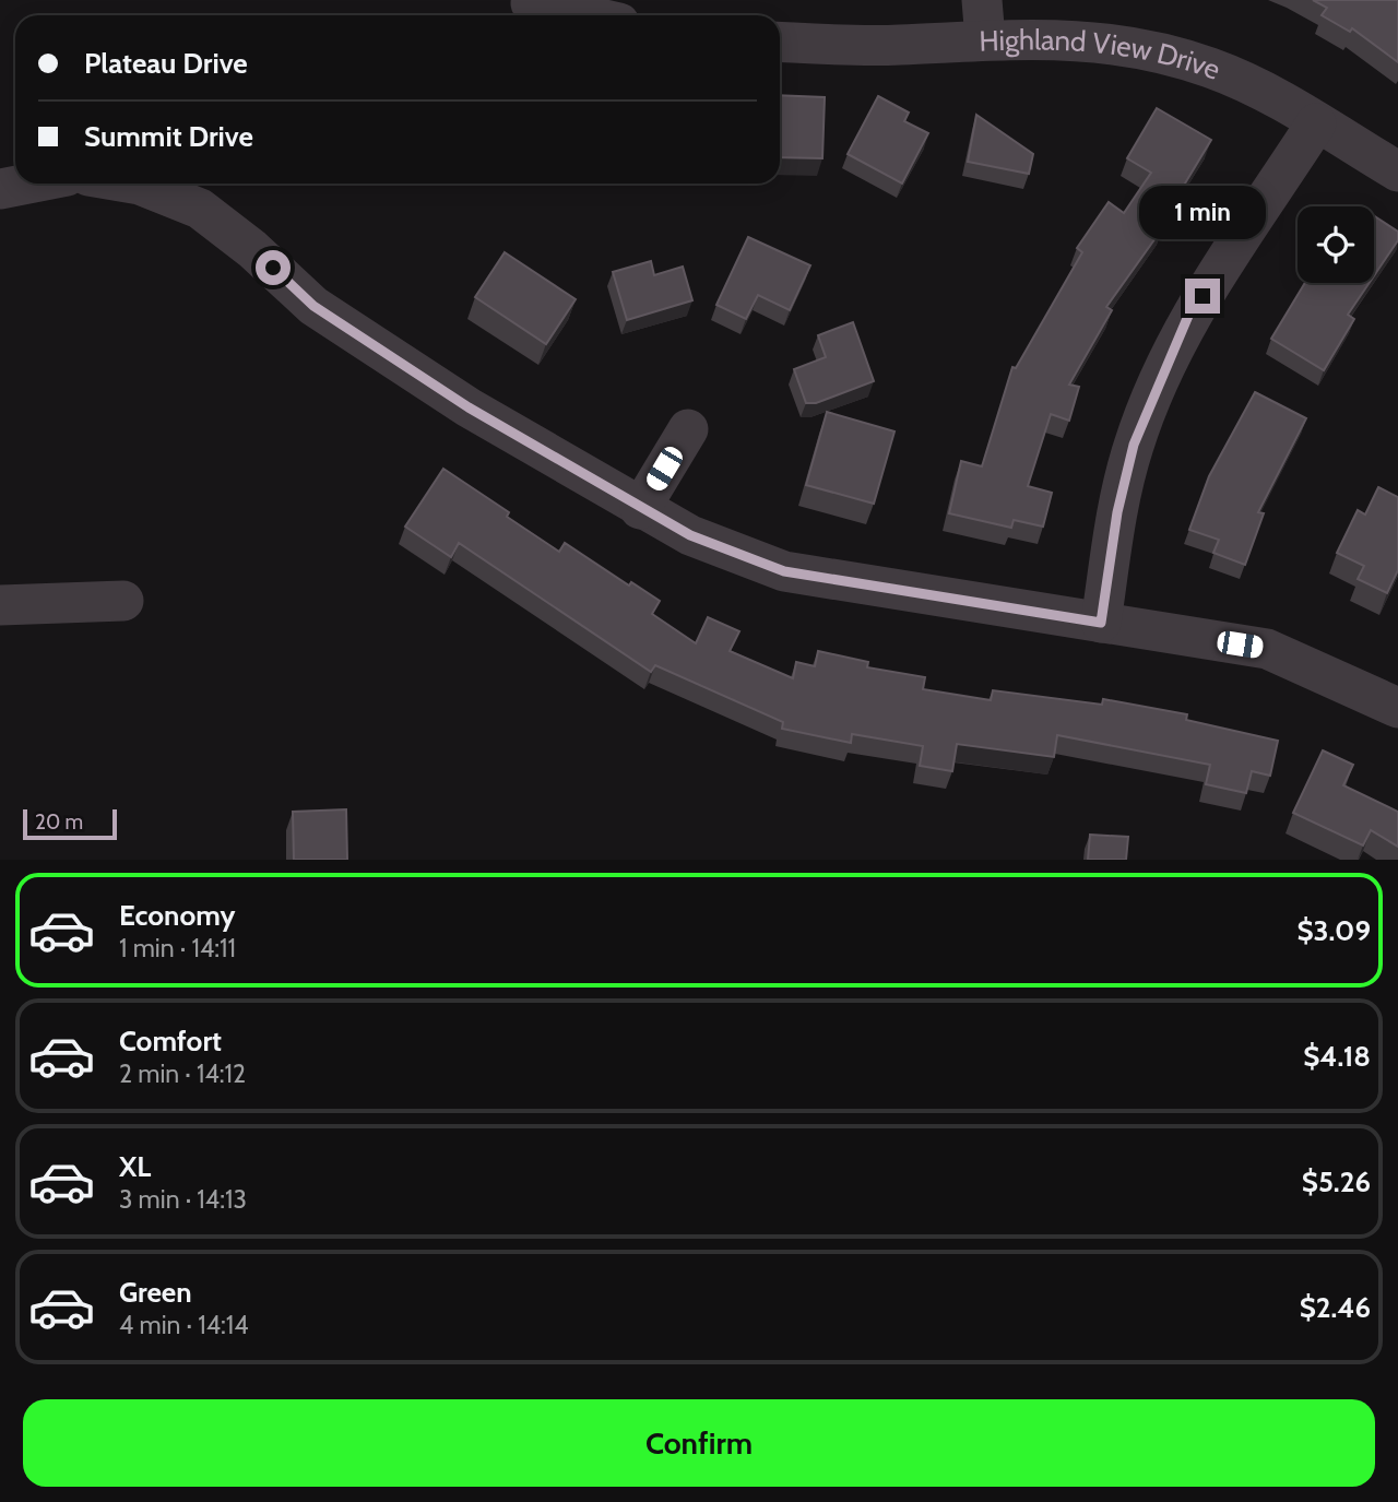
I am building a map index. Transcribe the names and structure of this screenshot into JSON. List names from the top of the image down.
{
  "streets": {
    "street": ["Highland View Drive"]
  },
  "scale_bar": "20 m",
  "page": {
    "banner": ["Plateau Drive", "Summit Drive"],
    "bubble": "1 min",
    "scale": "20 m",
    "list": [
      {
        "name": "Economy",
        "note": "1 min · 14:11",
        "value": "$3.09"
      },
      {
        "name": "Comfort",
        "note": "2 min · 14:12",
        "value": "$4.18"
      },
      {
        "name": "XL",
        "note": "3 min · 14:13",
        "value": "$5.26"
      },
      {
        "name": "Green",
        "note": "4 min · 14:14",
        "value": "$2.46"
      }
    ],
    "buttons": "Confirm"
  }
}
